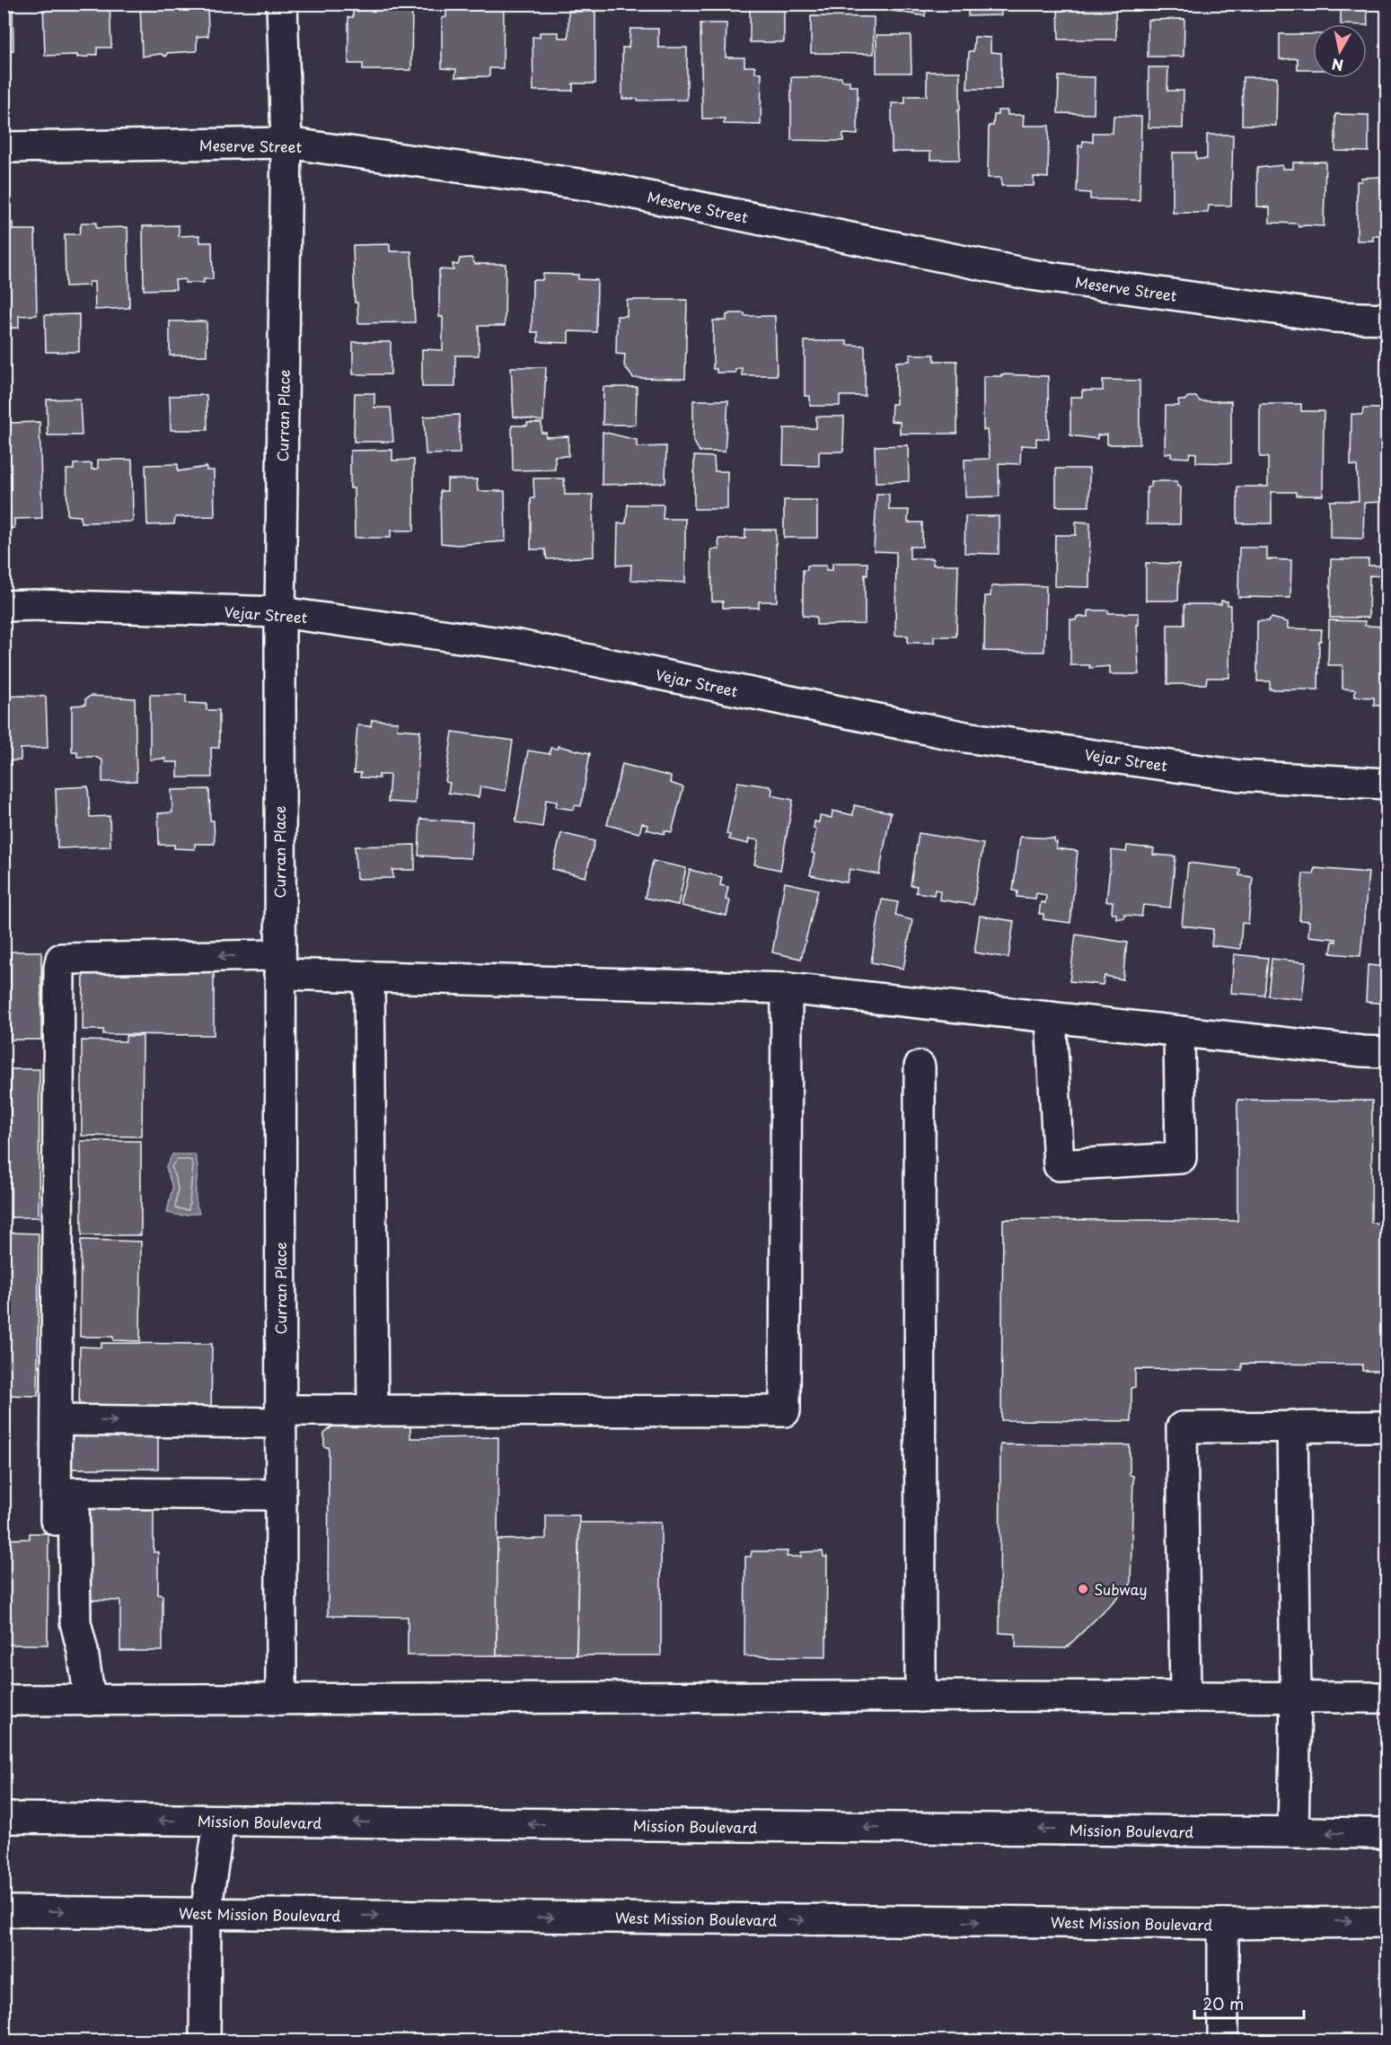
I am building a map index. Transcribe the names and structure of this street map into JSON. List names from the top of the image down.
{
  "streets": {
    "street": [
      "Meserve Street",
      "Curran Place",
      "Vejar Street",
      "Mission Boulevard",
      "West Mission Boulevard"
    ]
  },
  "crossings": [
    ["Meserve Street", "Curran Place"],
    ["Curran Place", "Vejar Street"]
  ],
  "places": ["Subway"],
  "scale_bar": "20 m",
  "north": "bottom"
}
